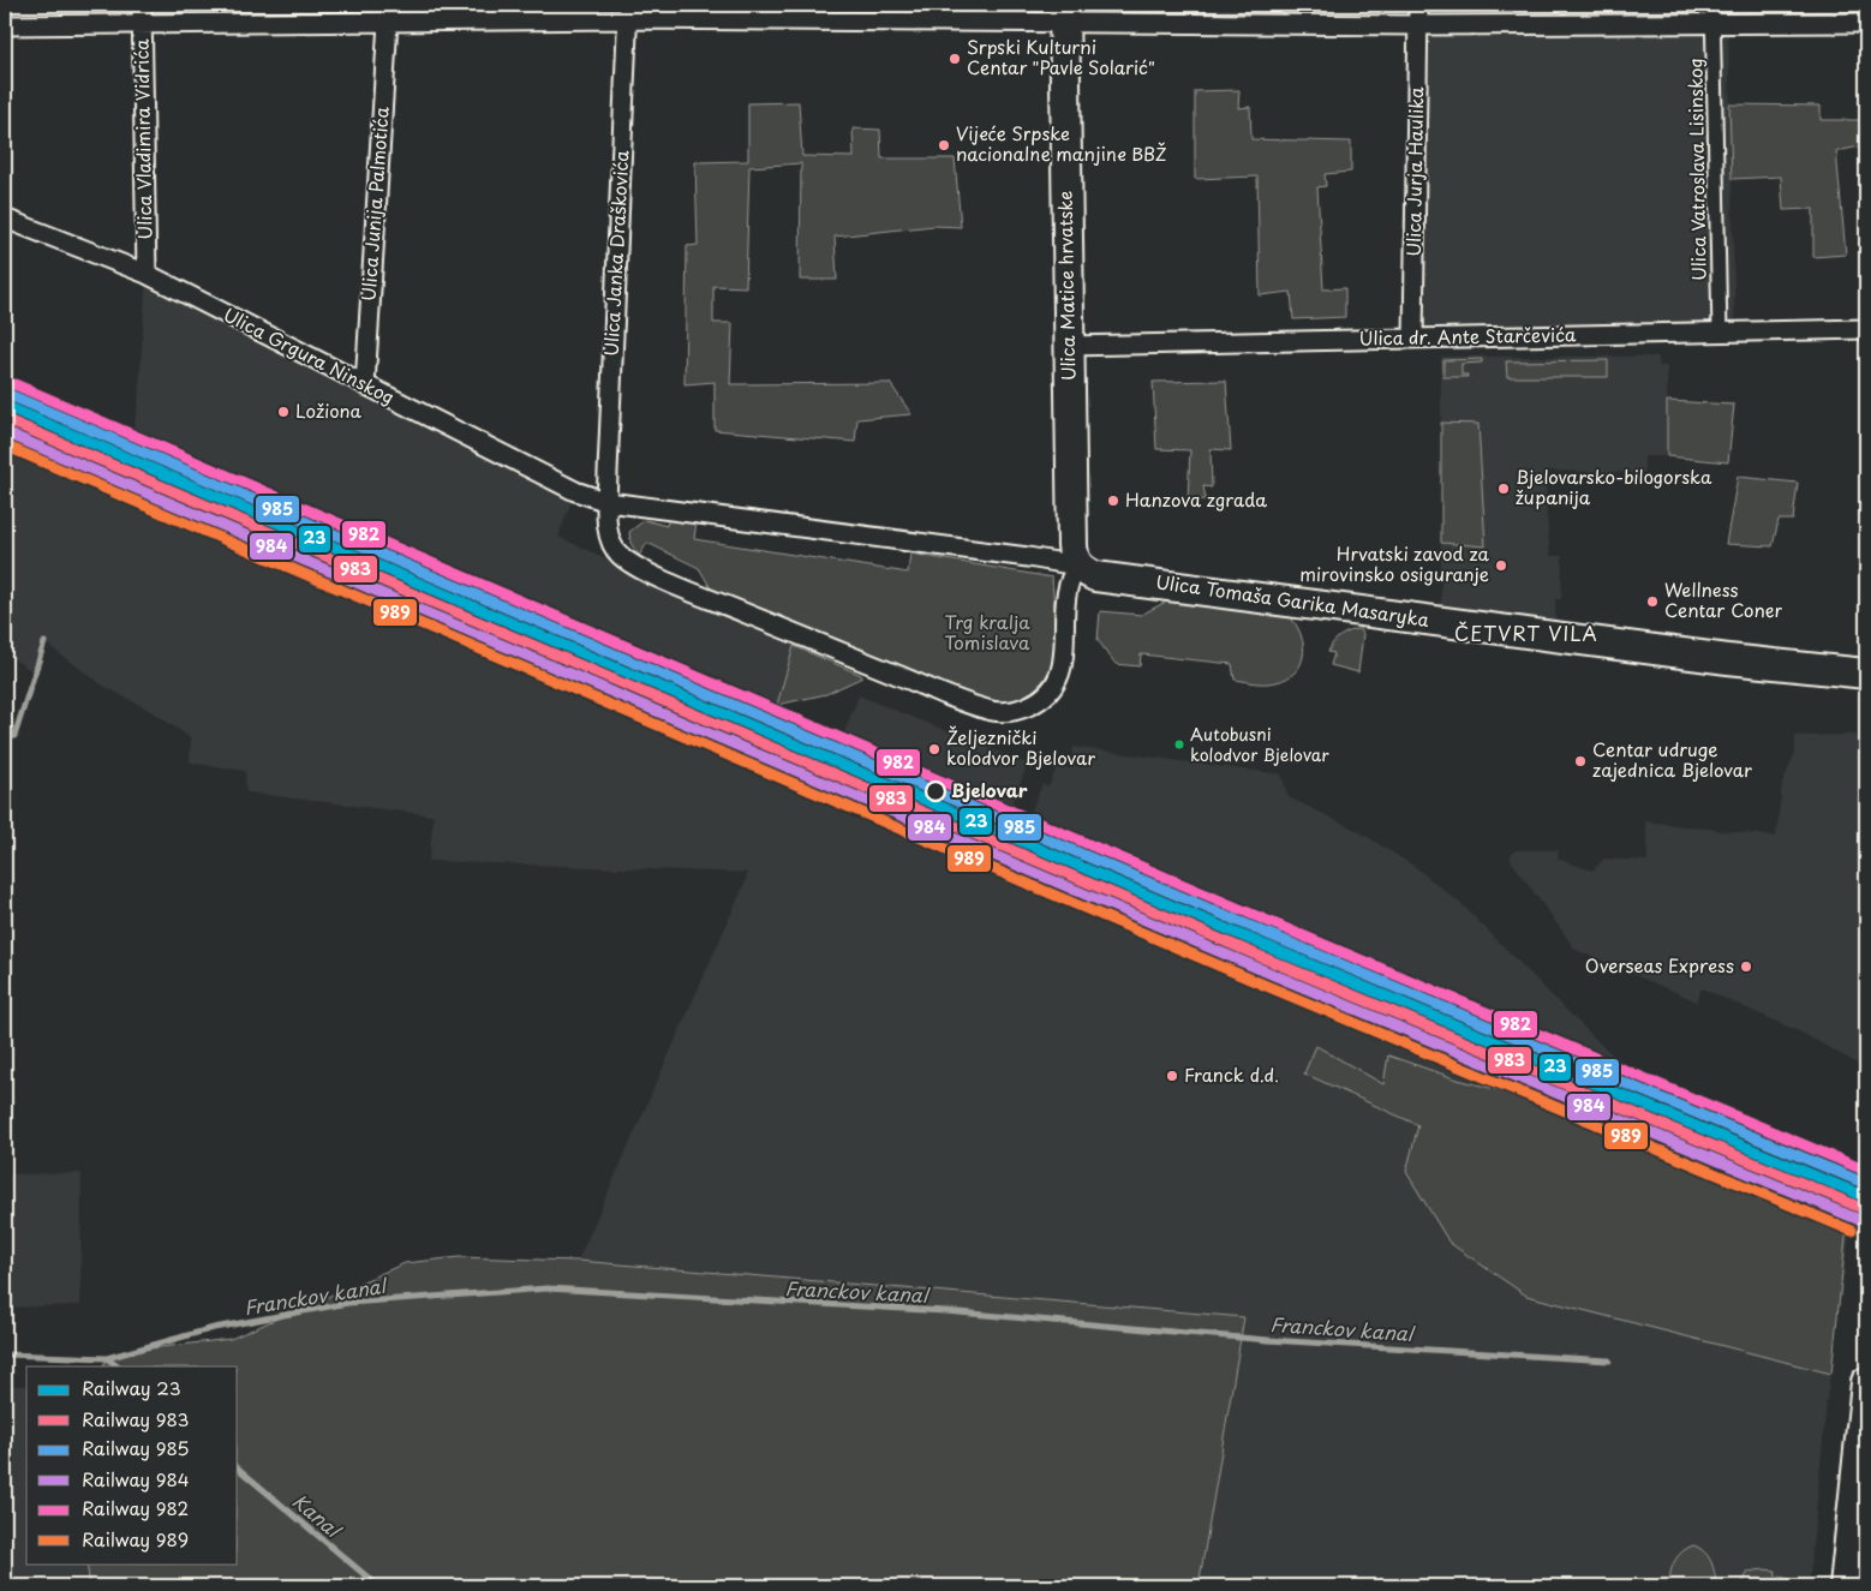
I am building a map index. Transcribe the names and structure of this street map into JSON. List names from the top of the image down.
{
  "streets": {
    "main road": ["Ulica Matice hrvatske", "Ulica Tomaša Garika Masaryka"],
    "street": [
      "Ulica Vladimira Vidrića",
      "Ulica Vatroslava Lisinskog",
      "Ulica Jurja Haulika",
      "Ulica Junija Palmotića",
      "Ulica Janka Draškovića",
      "Ulica dr. Ante Starčevića",
      "Ulica Grgura Ninskog"
    ]
  },
  "crossings": [
    ["Ulica Vladimira Vidrića", "Ulica Grgura Ninskog"],
    ["Ulica Vatroslava Lisinskog", "Ulica dr. Ante Starčevića"],
    ["Ulica Jurja Haulika", "Ulica dr. Ante Starčevića"],
    ["Ulica Junija Palmotića", "Ulica Grgura Ninskog"],
    ["Ulica Janka Draškovića", "Ulica Grgura Ninskog"],
    ["Ulica Matice hrvatske", "Ulica dr. Ante Starčevića"],
    ["Ulica Matice hrvatske", "Ulica Tomaša Garika Masaryka"]
  ],
  "districts": ["ČETVRT VILA"],
  "water": ["Franckov kanal", "Kanal"],
  "parks": ["Trg kralja Tomislava"],
  "places": [
    "Srpski Kulturni Centar \"Pavle Solarić\"",
    "Vijeće Srpske nacionalne manjine BBŽ",
    "Ložiona",
    "Bjelovarsko-bilogorska županija",
    "Hanzova zgrada",
    "Hrvatski zavod za mirovinsko osiguranje",
    "Wellness Centar Coner",
    "Autobusni kolodvor Bjelovar",
    "Željeznički kolodvor Bjelovar",
    "Centar udruge zajednica Bjelovar",
    "Bjelovar",
    "Overseas Express",
    "Franck d.d."
  ],
  "lines": [
    "rail line 982",
    "rail line 985",
    "rail line 23",
    "rail line 983",
    "rail line 984",
    "rail line 989"
  ],
  "legend": [
    "Railway 23",
    "Railway 983",
    "Railway 985",
    "Railway 984",
    "Railway 982",
    "Railway 989"
  ]
}
